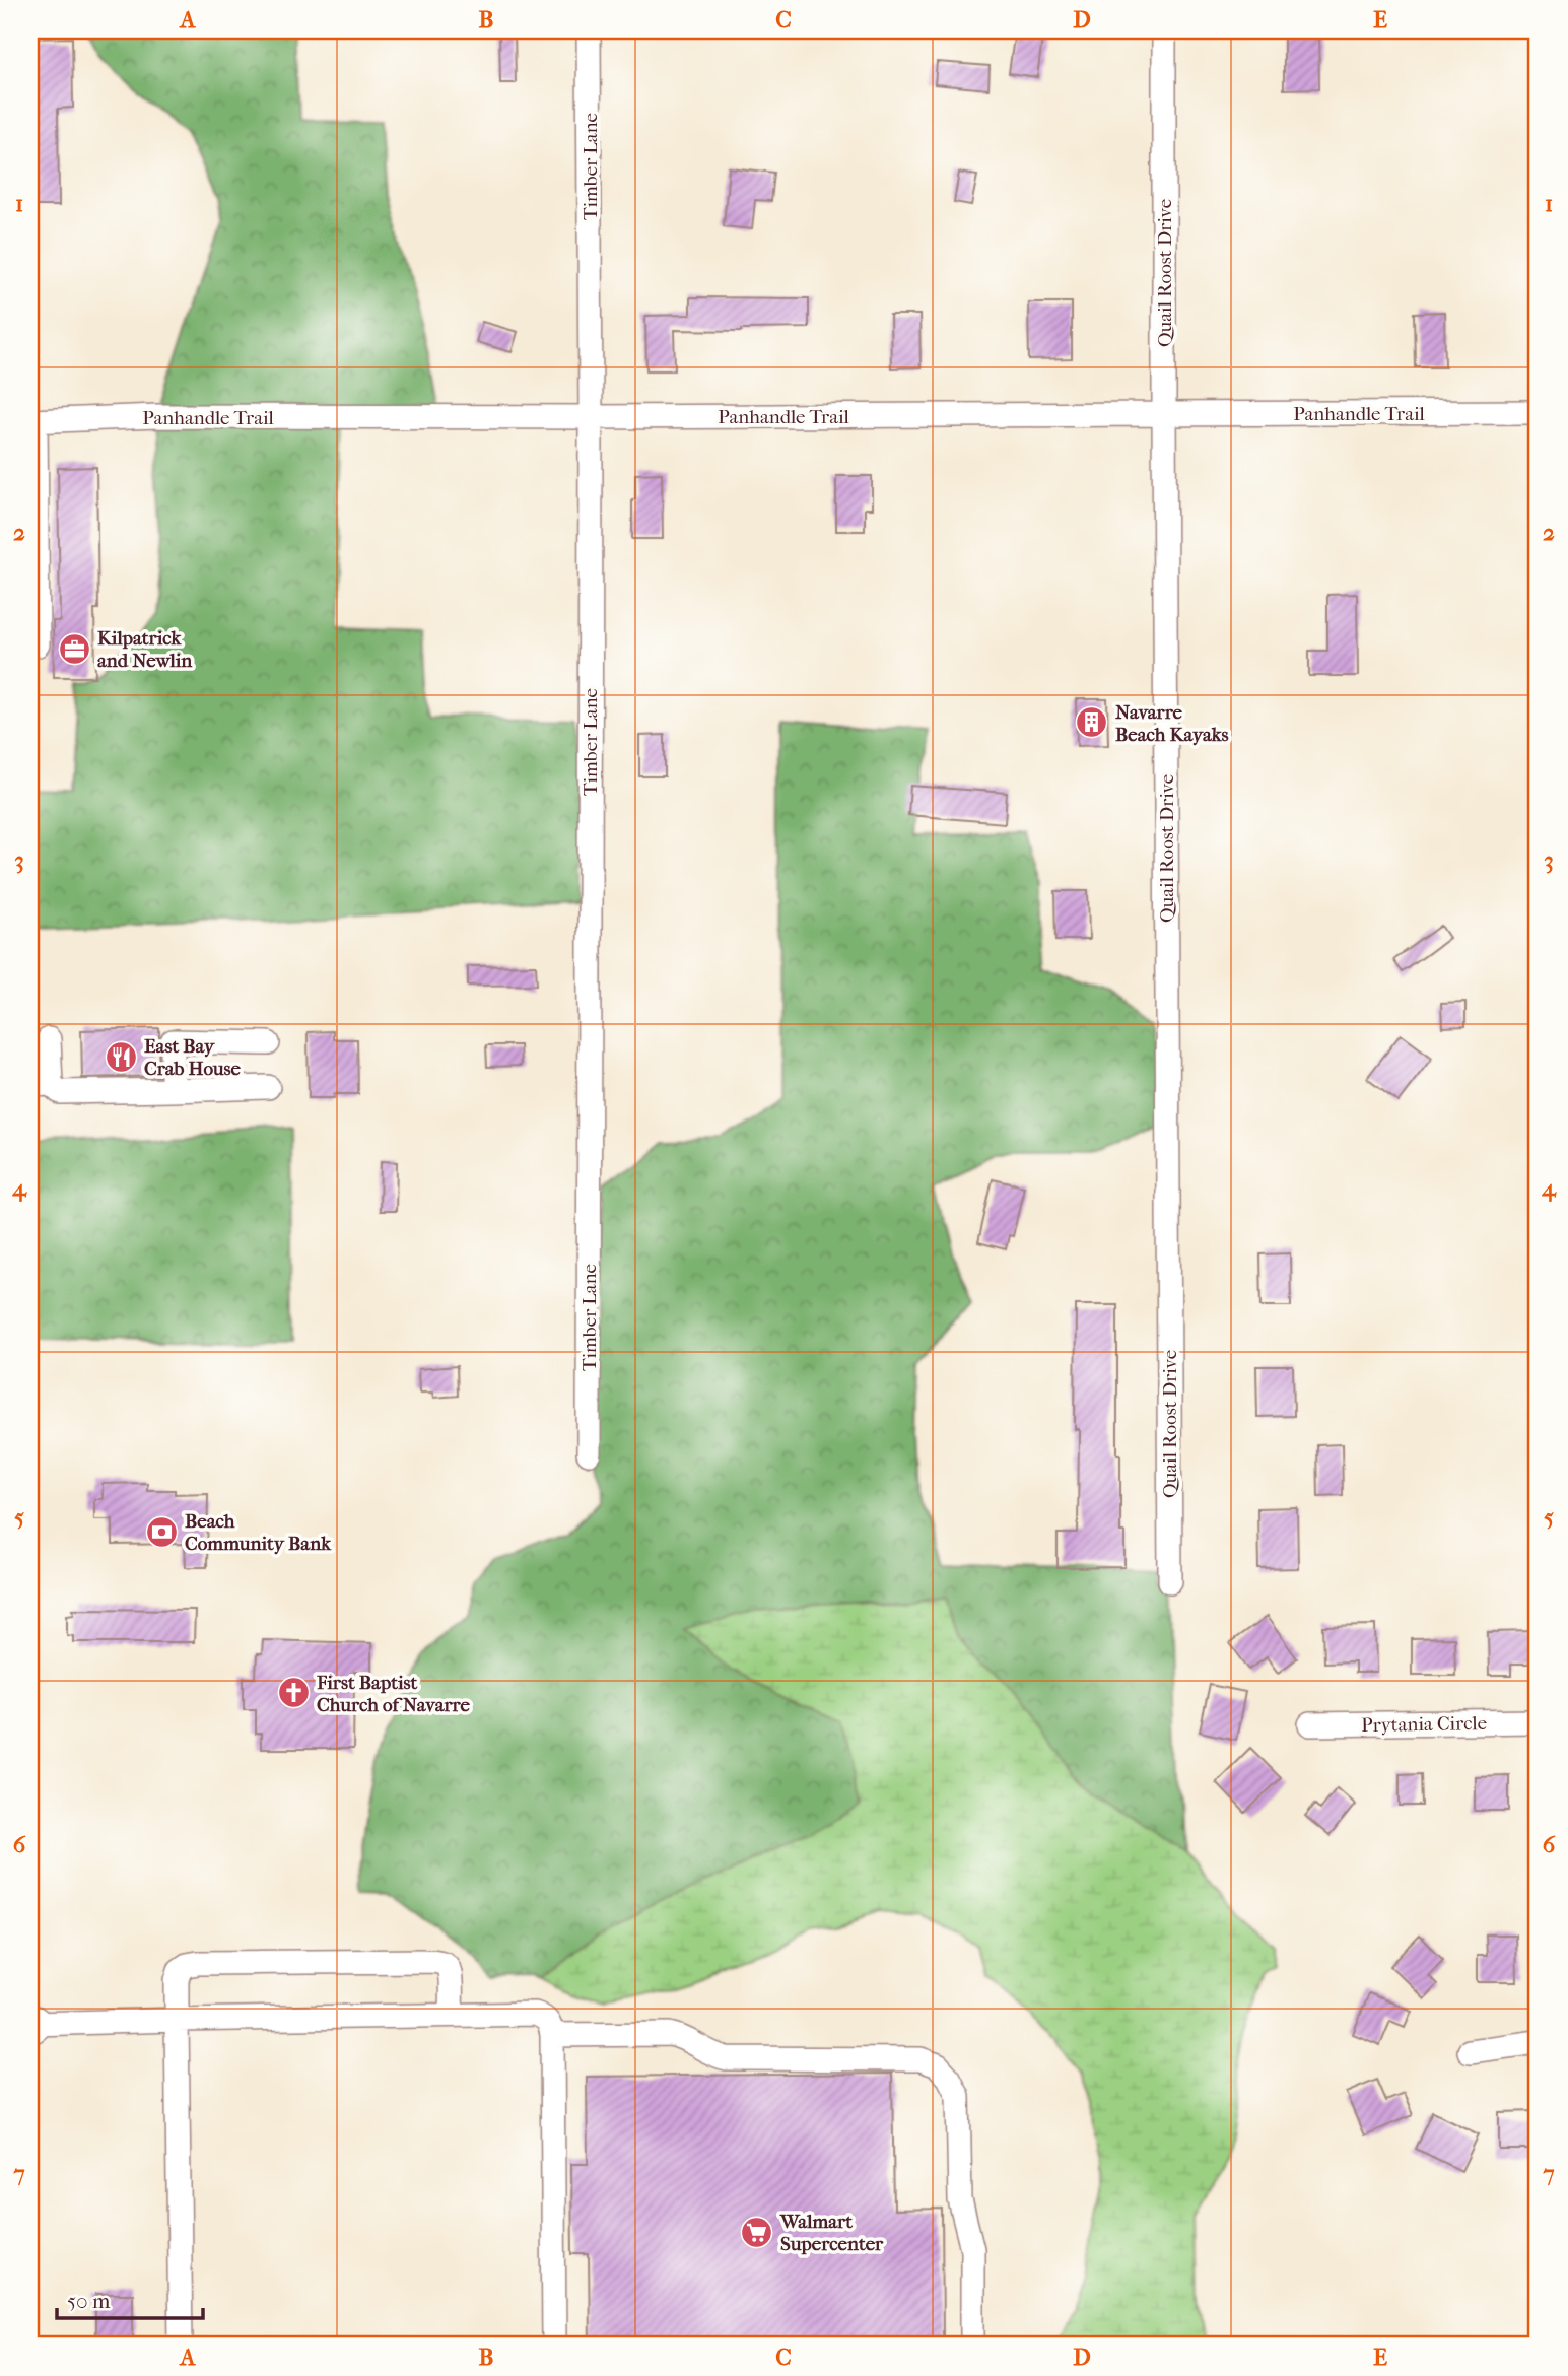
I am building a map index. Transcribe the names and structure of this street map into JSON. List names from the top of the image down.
{
  "streets": {
    "street": [
      "Timber Lane",
      "Quail Roost Drive",
      "Panhandle Trail",
      "Prytania Circle"
    ]
  },
  "crossings": [
    ["Timber Lane", "Panhandle Trail"],
    ["Quail Roost Drive", "Panhandle Trail"]
  ],
  "places": {
    "office": ["Kilpatrick and Newlin"],
    "building": ["Navarre Beach Kayaks"],
    "restaurant": ["East Bay Crab House"],
    "bank": ["Beach Community Bank"],
    "church": ["First Baptist Church of Navarre"],
    "supermarket": ["Walmart Supercenter"]
  },
  "scale_bar": "50 m",
  "grid": {
    "columns": [
      "A",
      "B",
      "C",
      "D",
      "E"
    ],
    "rows": [
      "1",
      "2",
      "3",
      "4",
      "5",
      "6",
      "7"
    ]
  }
}
